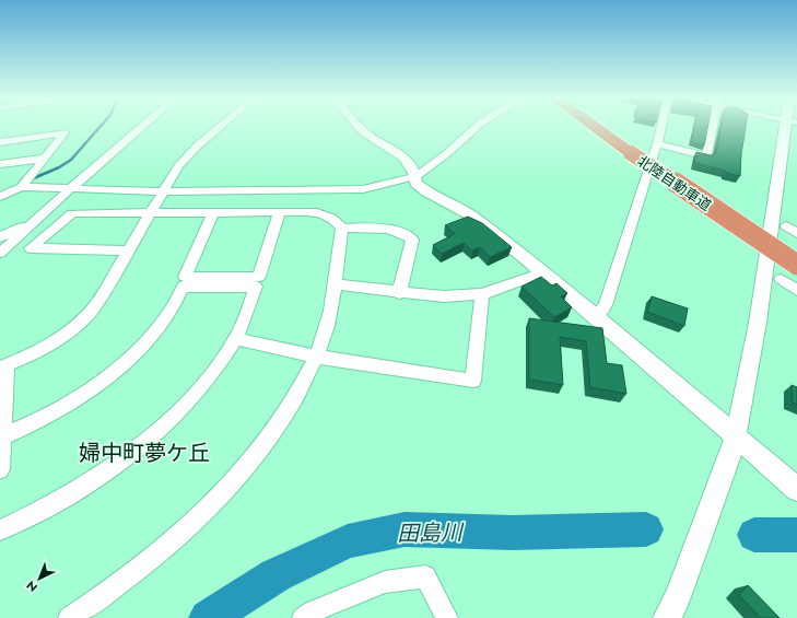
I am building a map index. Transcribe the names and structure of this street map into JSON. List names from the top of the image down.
{
  "streets": {
    "highway": ["北陸自動車道"]
  },
  "districts": ["婦中町夢ケ丘"],
  "water": ["田島川"],
  "north": "bottom left"
}
